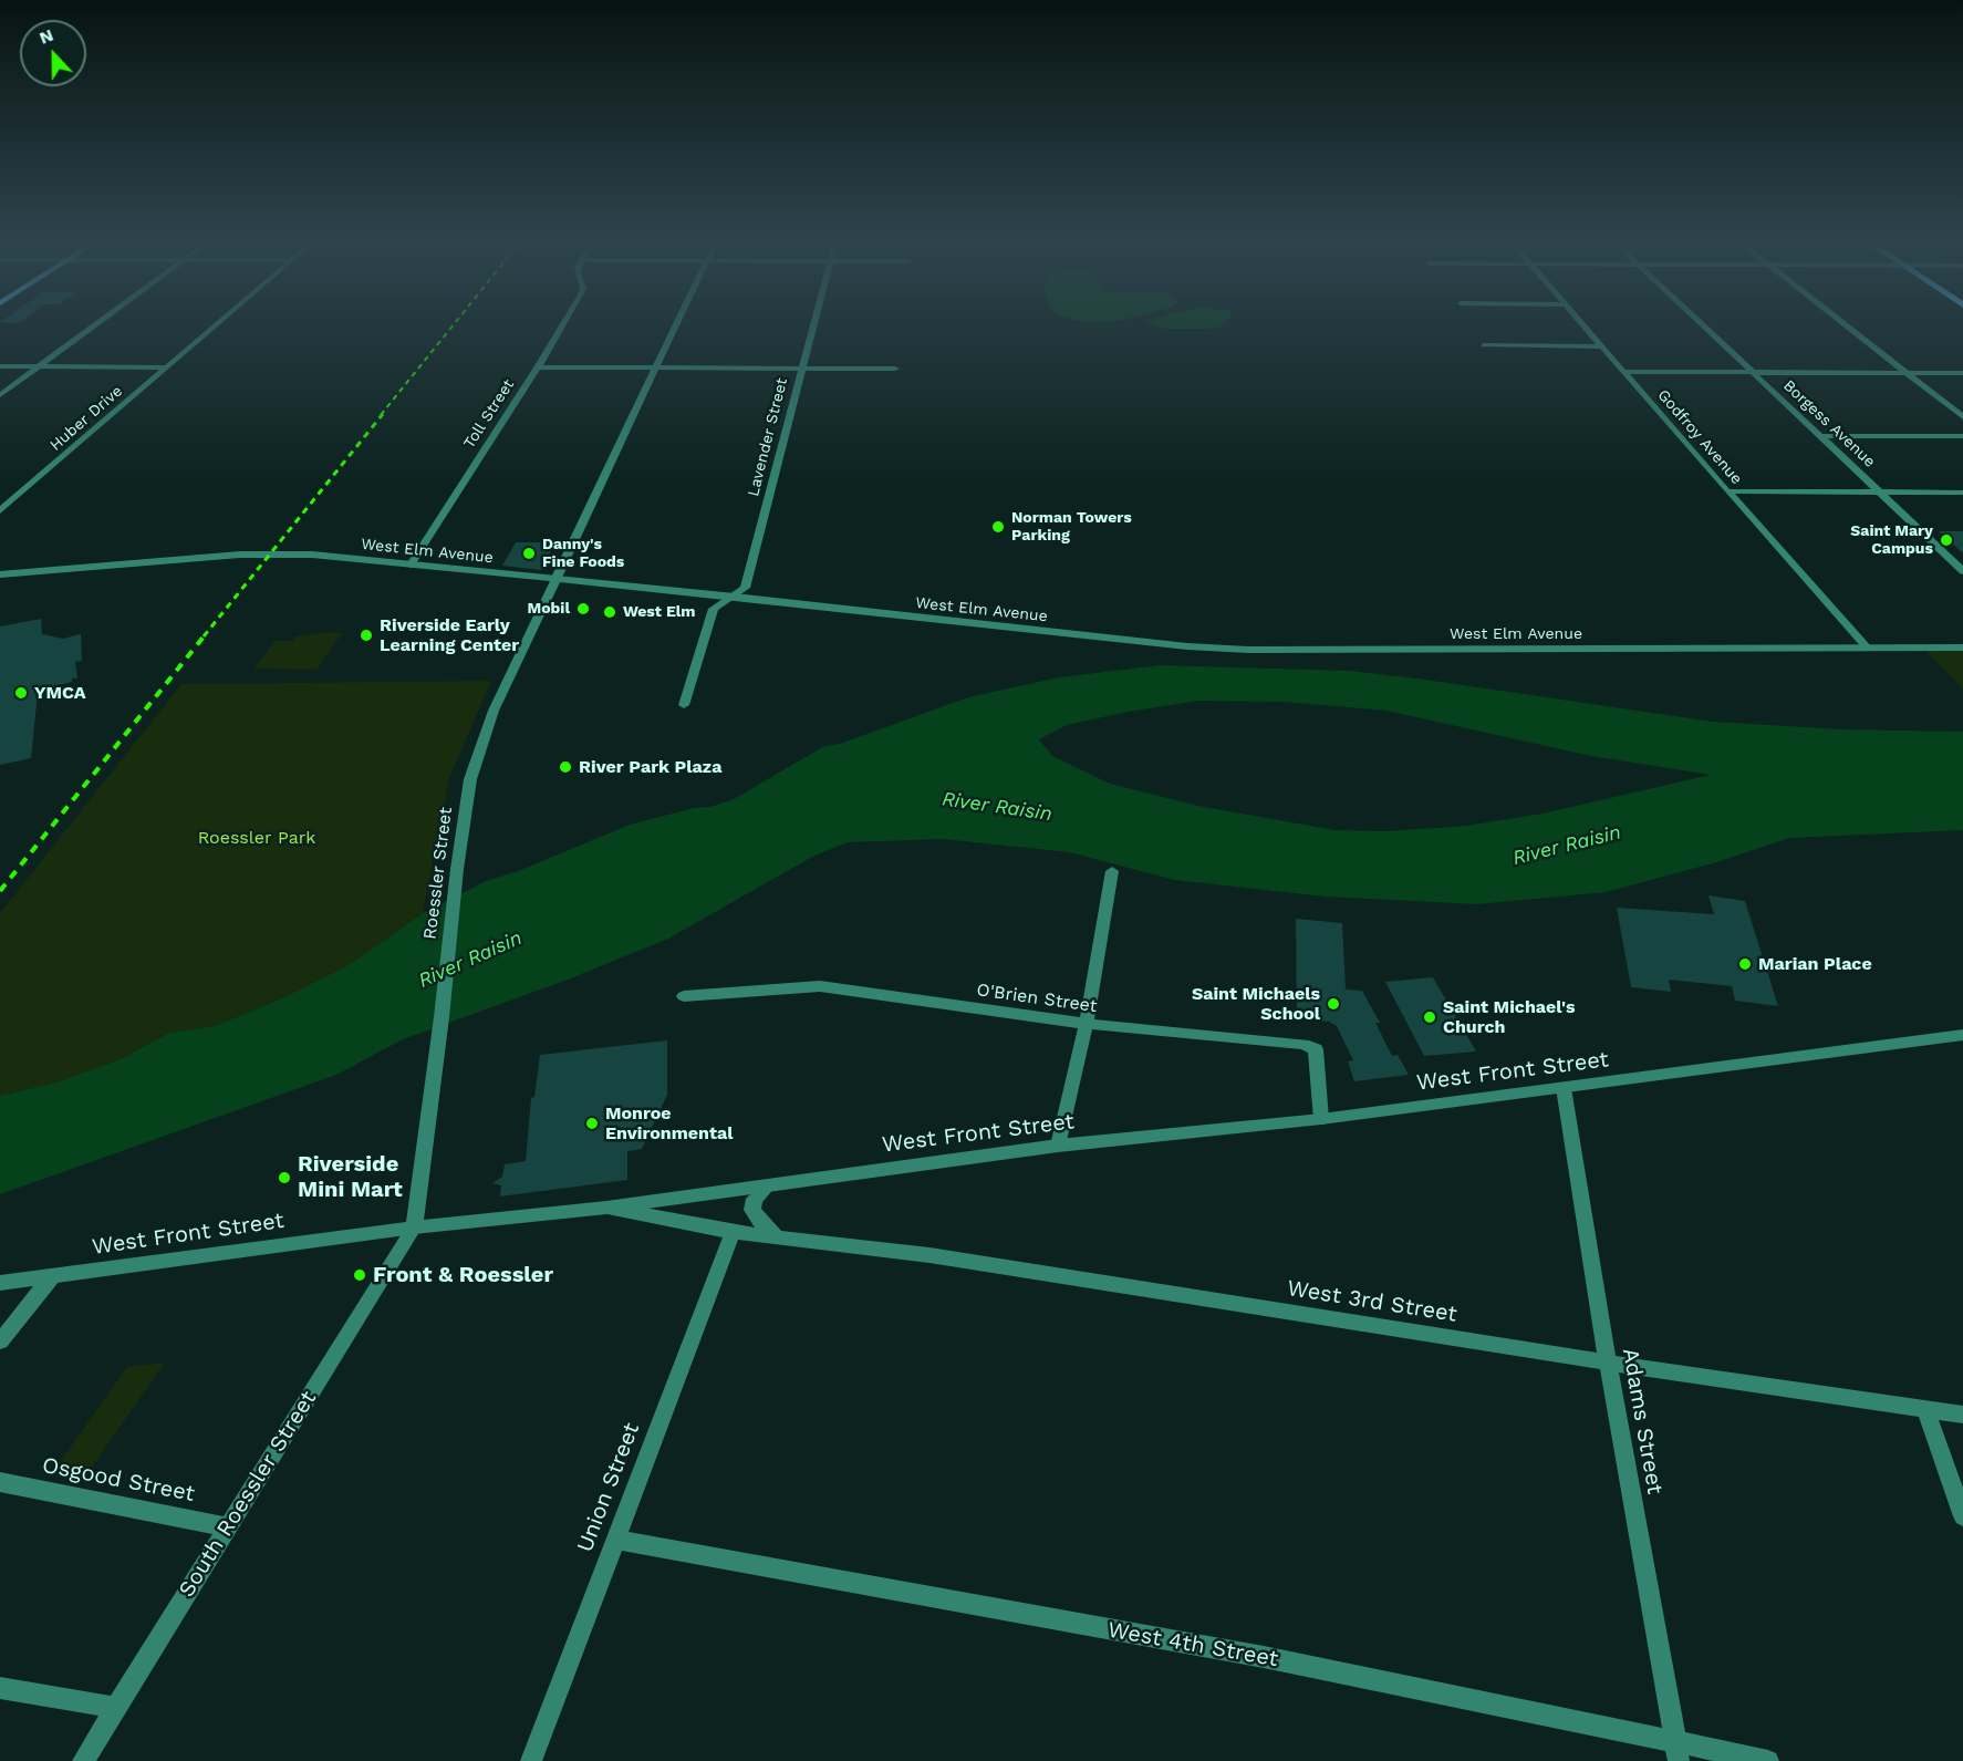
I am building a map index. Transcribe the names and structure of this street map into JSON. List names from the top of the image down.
{
  "streets": {
    "street": [
      "Toll Street",
      "Huber Drive",
      "Borgess Avenue",
      "Lavender Street",
      "Godfroy Avenue",
      "West Elm Avenue",
      "Roessler Street",
      "O'Brien Street",
      "West Front Street",
      "West 3rd Street",
      "Adams Street",
      "Osgood Street",
      "Union Street",
      "South Roessler Street",
      "West 4th Street"
    ]
  },
  "crossings": [
    ["Toll Street", "West Elm Avenue"],
    ["Lavender Street", "West Elm Avenue"],
    ["Godfroy Avenue", "West Elm Avenue"],
    ["West Elm Avenue", "Roessler Street"],
    ["Roessler Street", "West Front Street"],
    ["Roessler Street", "South Roessler Street"],
    ["O'Brien Street", "West Front Street"],
    ["West Front Street", "West 3rd Street"],
    ["West Front Street", "Adams Street"],
    ["West Front Street", "South Roessler Street"],
    ["West 3rd Street", "Adams Street"],
    ["West 3rd Street", "Union Street"],
    ["Adams Street", "West 4th Street"],
    ["Osgood Street", "South Roessler Street"],
    ["Union Street", "West 4th Street"]
  ],
  "water": ["River Raisin"],
  "parks": ["Roessler Park"],
  "places": [
    "Norman Towers Parking",
    "Saint Mary Campus",
    "Danny's Fine Foods",
    "Mobil",
    "West Elm",
    "Riverside Early Learning Center",
    "YMCA",
    "River Park Plaza",
    "Marian Place",
    "Saint Michaels School",
    "Saint Michael's Church",
    "Monroe Environmental",
    "Riverside Mini Mart",
    "Front & Roessler"
  ],
  "north": "top"
}
